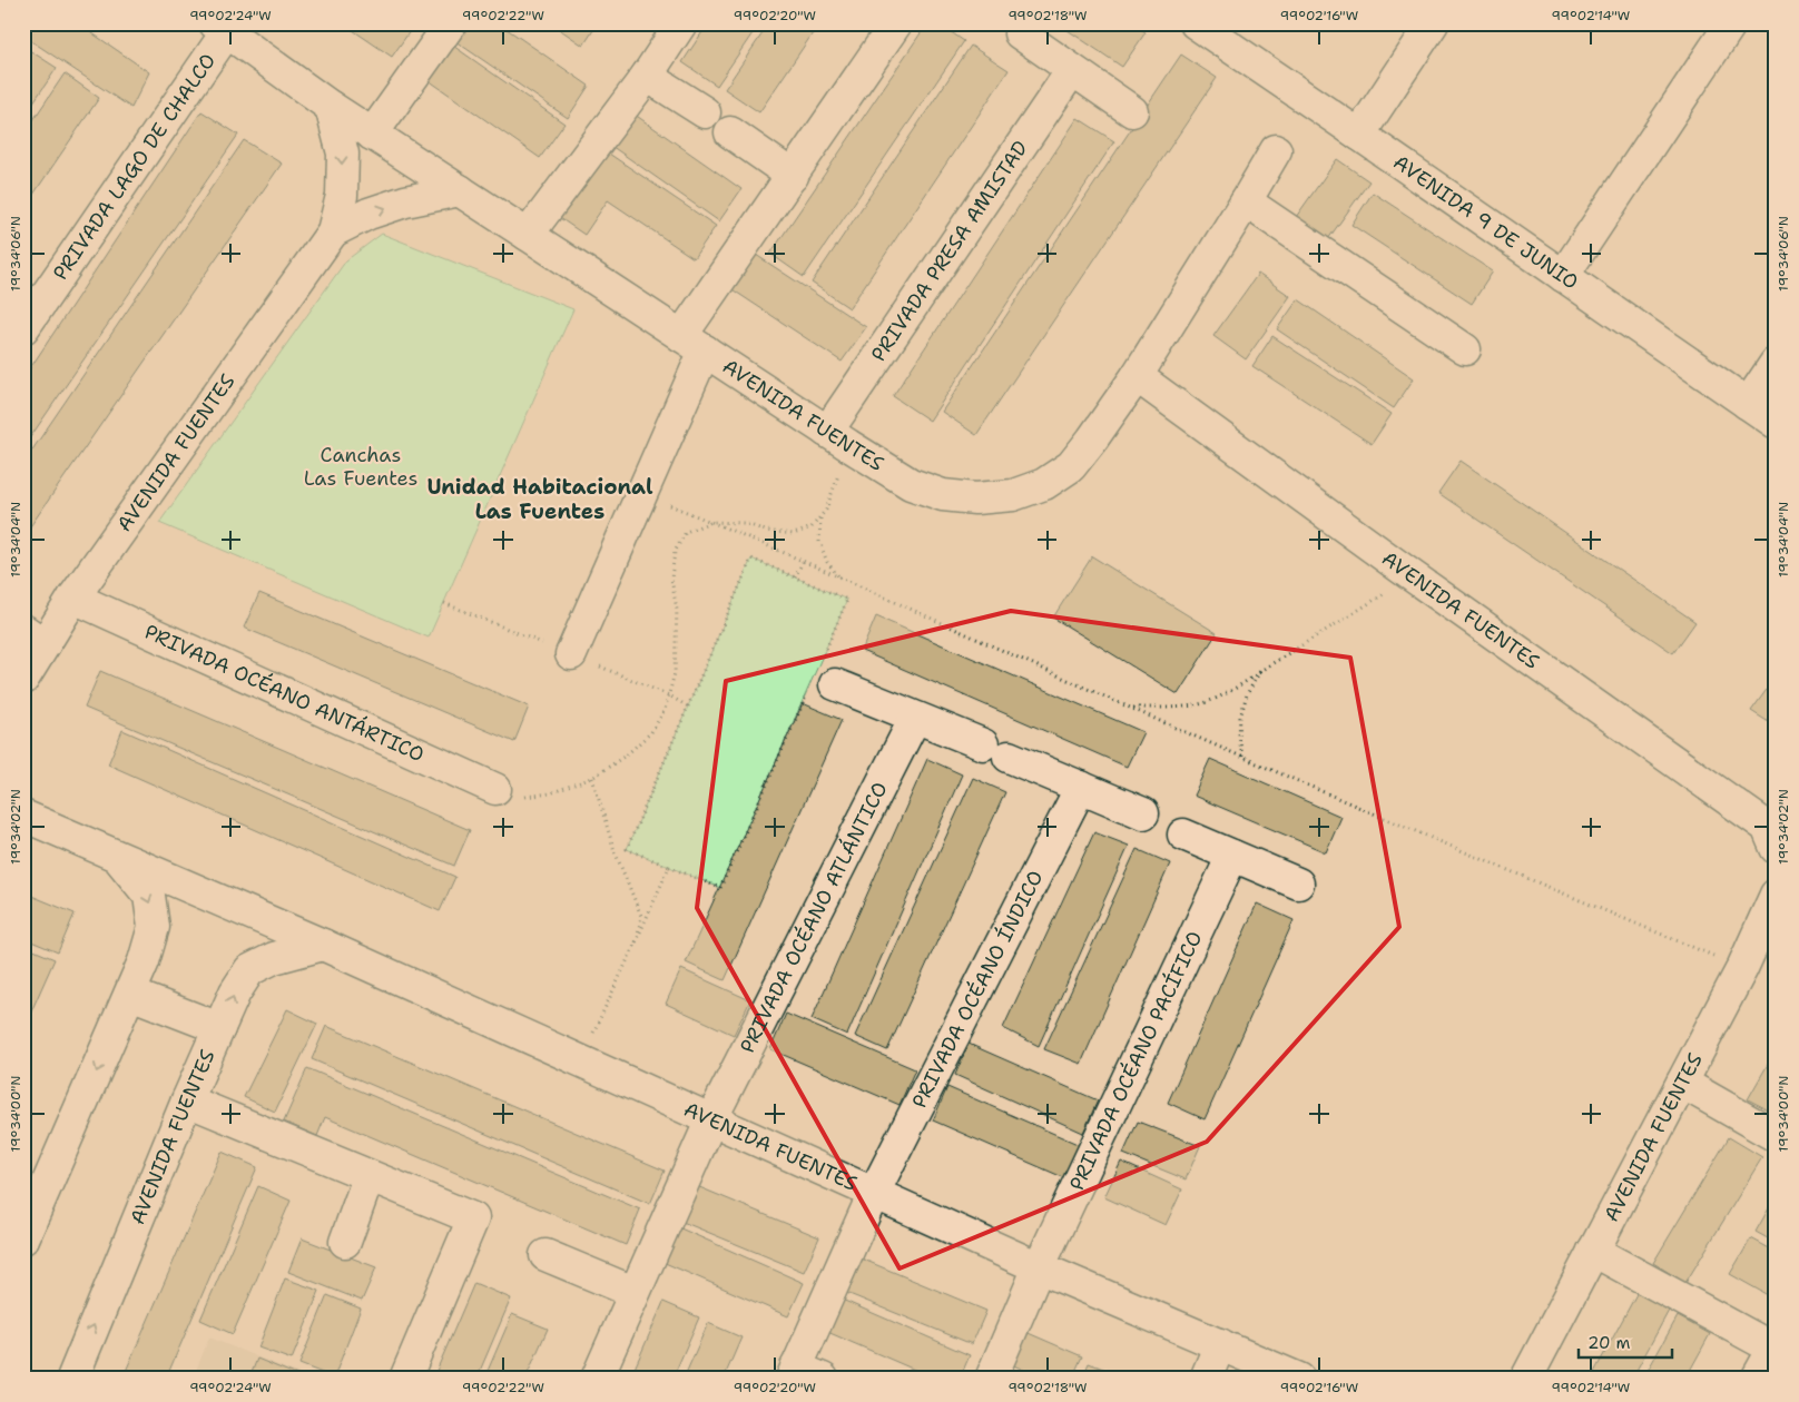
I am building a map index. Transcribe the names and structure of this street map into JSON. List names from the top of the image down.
{
  "streets": {
    "street": [
      "PRIVADA LAGO DE CHALCO",
      "AVENIDA 9 DE JUNIO",
      "PRIVADA PRESA AMISTAD",
      "AVENIDA FUENTES",
      "PRIVADA OCÉANO ANTÁRTICO",
      "PRIVADA OCÉANO ATLÁNTICO",
      "PRIVADA OCÉANO ÍNDICO",
      "PRIVADA OCÉANO PACÍFICO"
    ]
  },
  "crossings": [
    ["PRIVADA LAGO DE CHALCO", "AVENIDA FUENTES"],
    ["PRIVADA PRESA AMISTAD", "AVENIDA FUENTES"],
    ["AVENIDA FUENTES", "PRIVADA OCÉANO ANTÁRTICO"],
    ["AVENIDA FUENTES", "PRIVADA OCÉANO ATLÁNTICO"],
    ["AVENIDA FUENTES", "PRIVADA OCÉANO ÍNDICO"],
    ["AVENIDA FUENTES", "PRIVADA OCÉANO PACÍFICO"]
  ],
  "districts": ["Unidad Habitacional Las Fuentes"],
  "parks": ["Canchas Las Fuentes"],
  "scale_bar": "20 m",
  "coordinates": [
    "99°02'24\"W",
    "99°02'22\"W",
    "99°02'20\"W",
    "99°02'18\"W",
    "99°02'16\"W",
    "99°02'14\"W",
    "19°34'06\"N",
    "19°34'04\"N",
    "19°34'02\"N",
    "19°34'00\"N"
  ]
}
